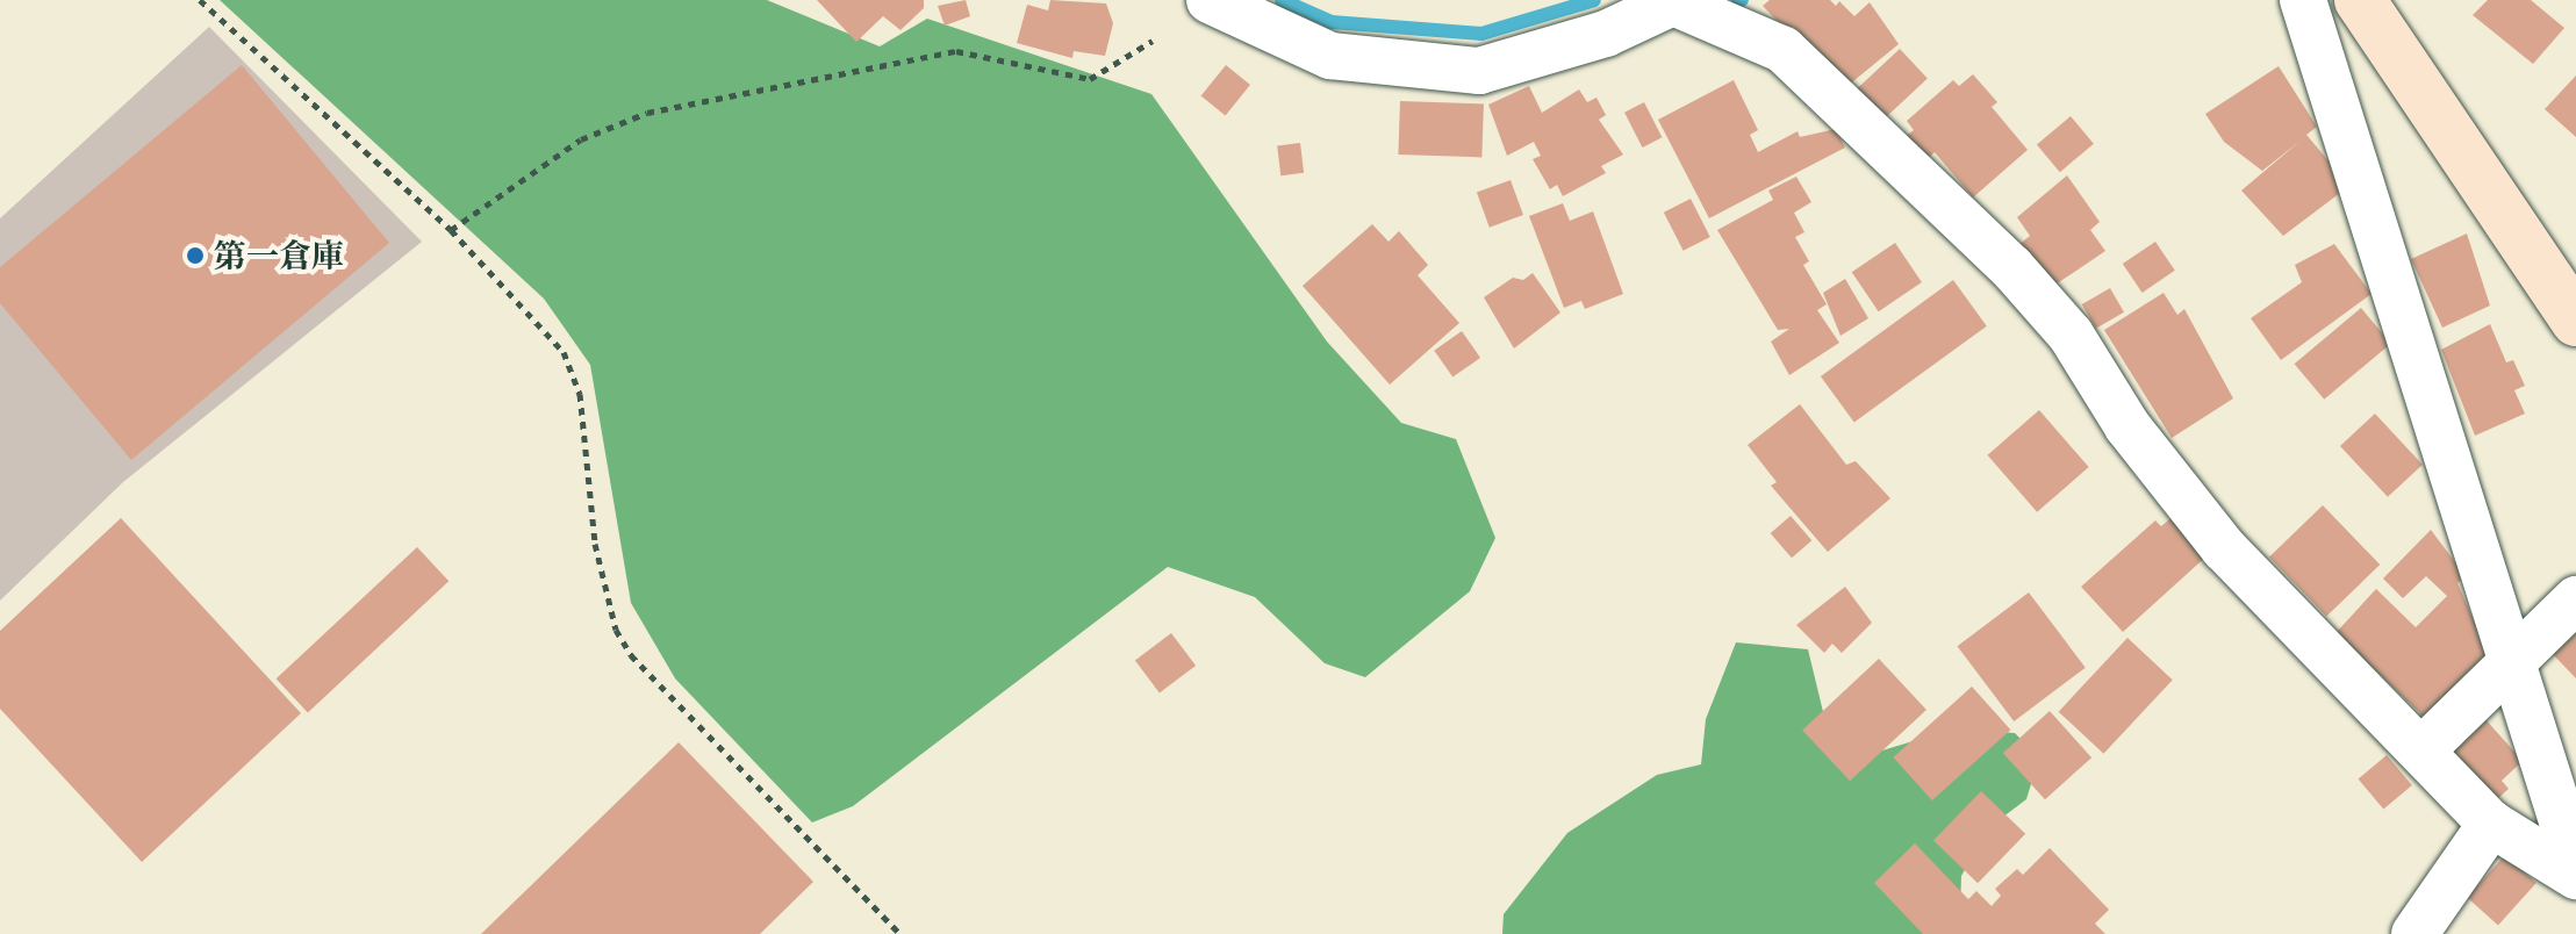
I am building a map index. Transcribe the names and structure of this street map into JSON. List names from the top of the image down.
{
  "places": ["第一倉庫"]
}
